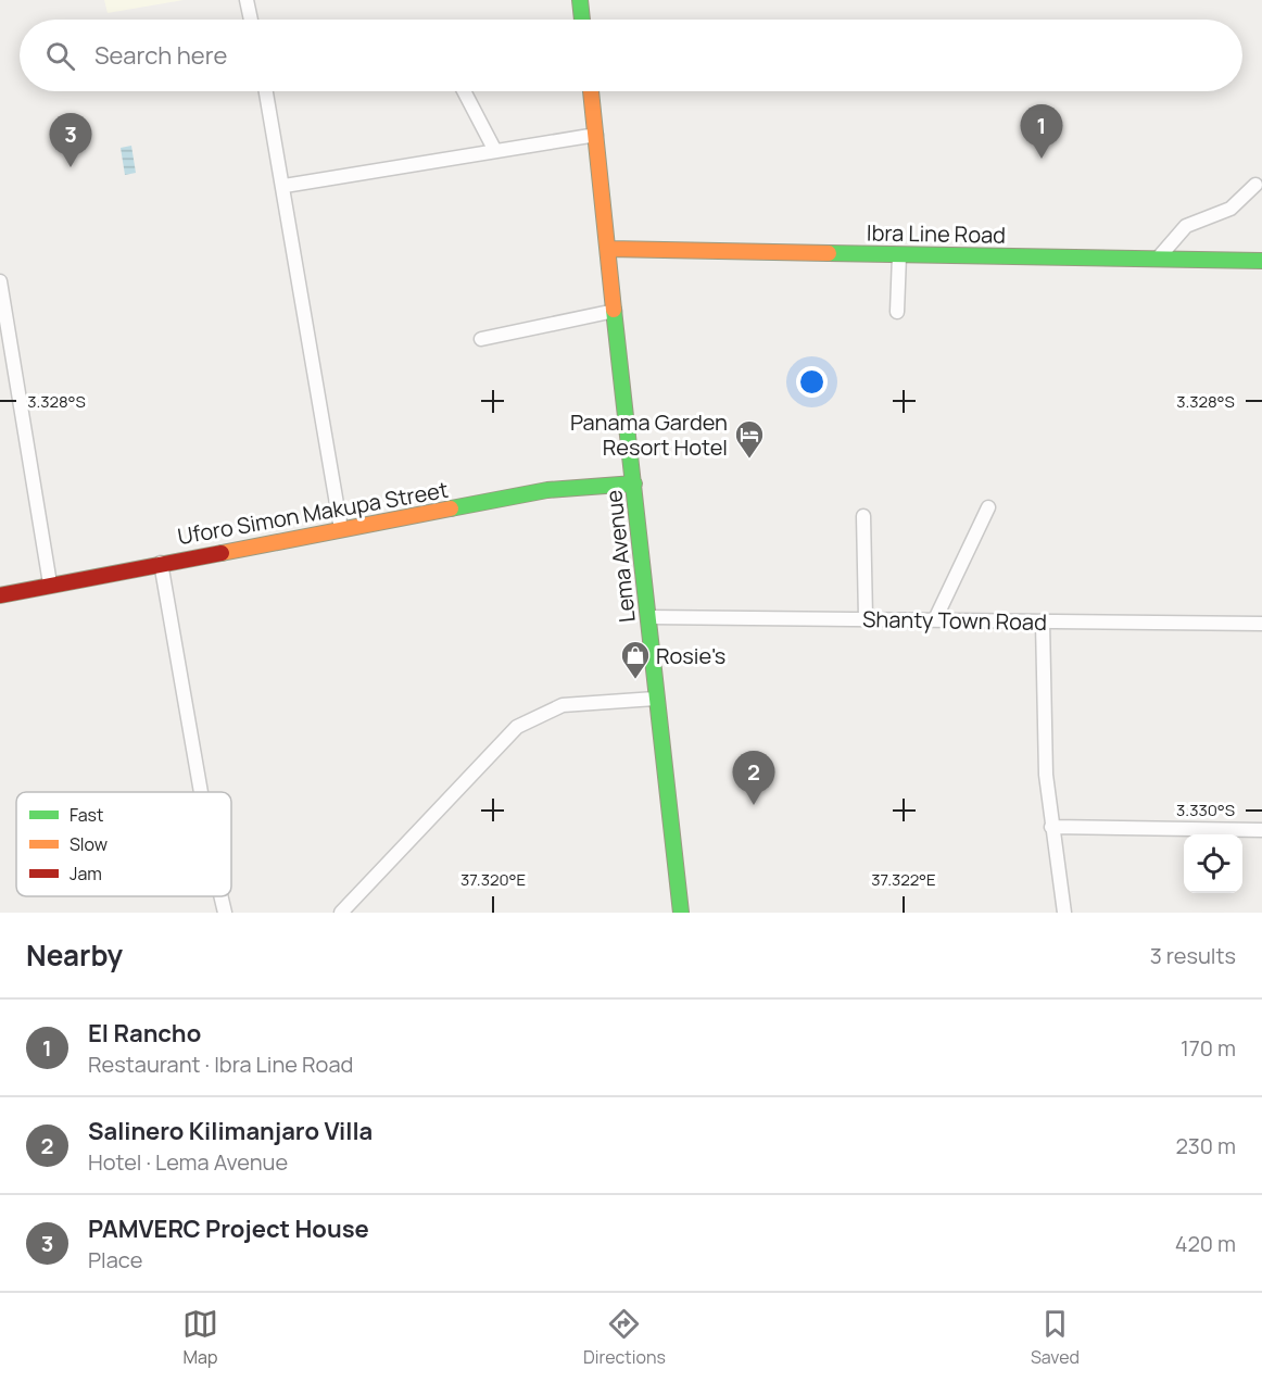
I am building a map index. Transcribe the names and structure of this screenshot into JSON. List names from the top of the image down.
{
  "streets": {
    "street": [
      "Ibra Line Road",
      "Uforo Simon Makupa Street",
      "Lema Avenue",
      "Shanty Town Road"
    ]
  },
  "crossings": [
    ["Ibra Line Road", "Lema Avenue"],
    ["Uforo Simon Makupa Street", "Lema Avenue"],
    ["Lema Avenue", "Shanty Town Road"]
  ],
  "places": {
    "hotel": ["Panama Garden Resort Hotel"],
    "shop": ["Rosie's"]
  },
  "legend": ["Fast", "Slow", "Jam"],
  "page": {
    "search": "Search here",
    "pins": ["1", "3", "2"],
    "heading": ["Nearby", "3 results"],
    "list": [
      {
        "mark": "1",
        "name": "El Rancho",
        "note": "Restaurant · Ibra Line Road",
        "value": "170 m"
      },
      {
        "mark": "2",
        "name": "Salinero Kilimanjaro Villa",
        "note": "Hotel · Lema Avenue",
        "value": "230 m"
      },
      {
        "mark": "3",
        "name": "PAMVERC Project House",
        "note": "Place",
        "value": "420 m"
      }
    ],
    "nav": ["Map", "Directions", "Saved"]
  },
  "coordinates": [
    "3.328°S",
    "3.330°S",
    "37.320°E",
    "37.322°E"
  ]
}
